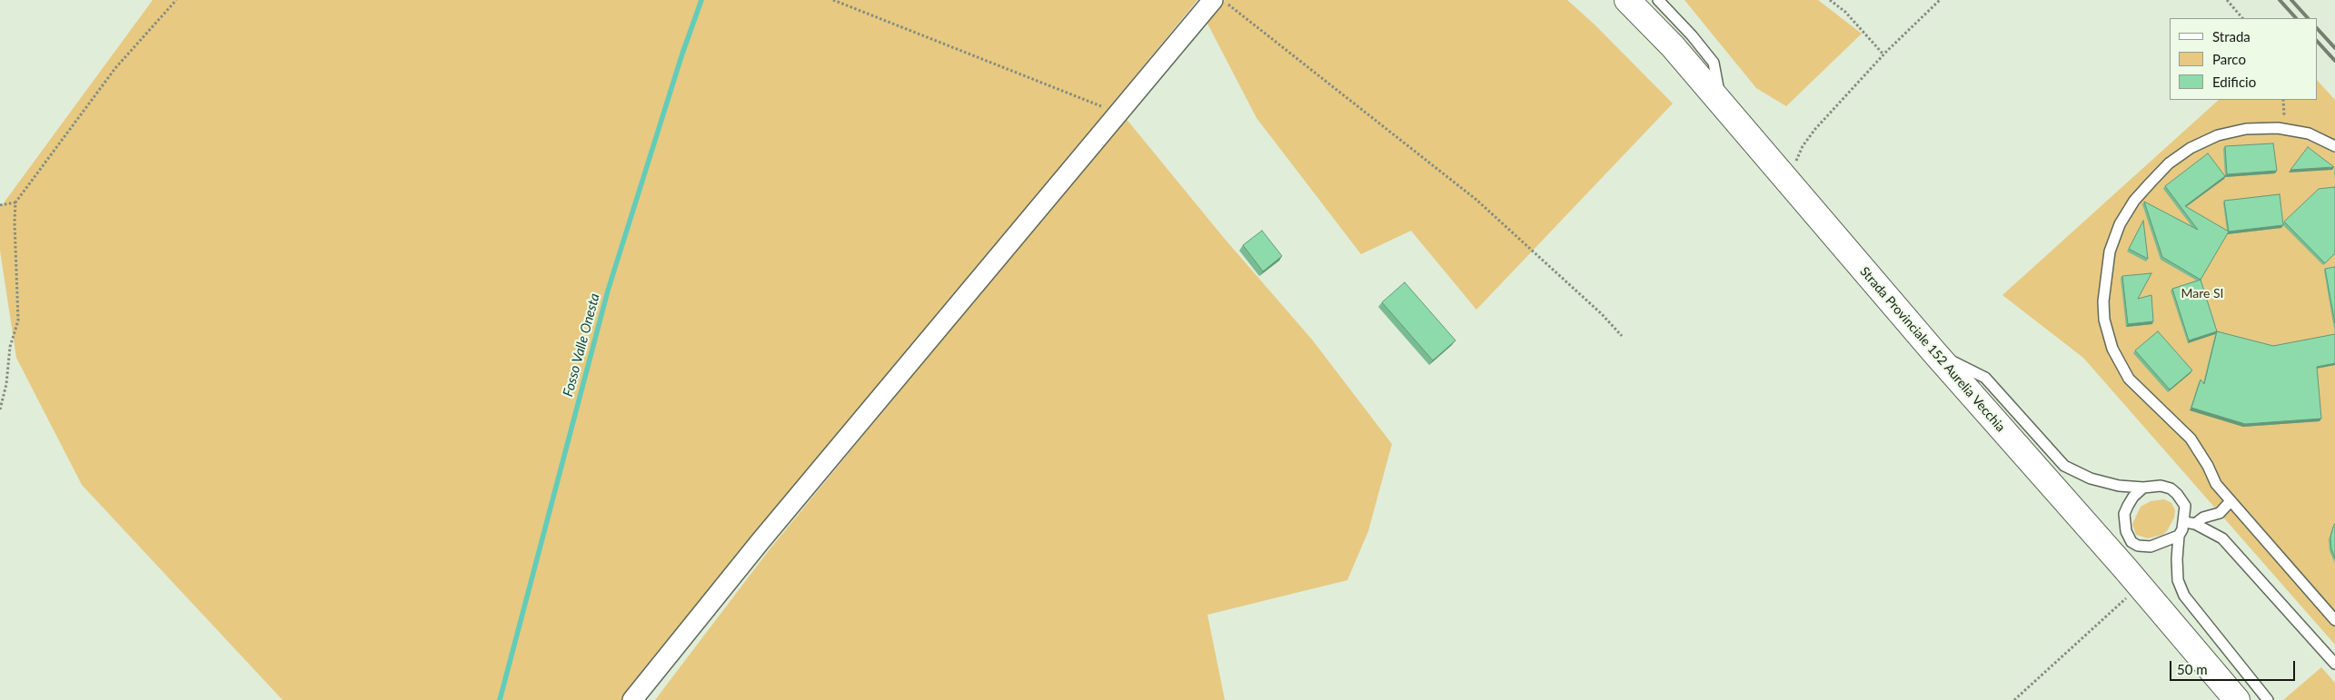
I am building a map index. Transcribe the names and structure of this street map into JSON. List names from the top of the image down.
{
  "streets": {
    "main road": ["Strada Provinciale 152 Aurelia Vecchia"]
  },
  "water": ["Fosso Valle Onesta"],
  "parks": ["Mare SI"],
  "legend": ["Strada", "Parco", "Edificio"],
  "scale_bar": "50 m"
}
